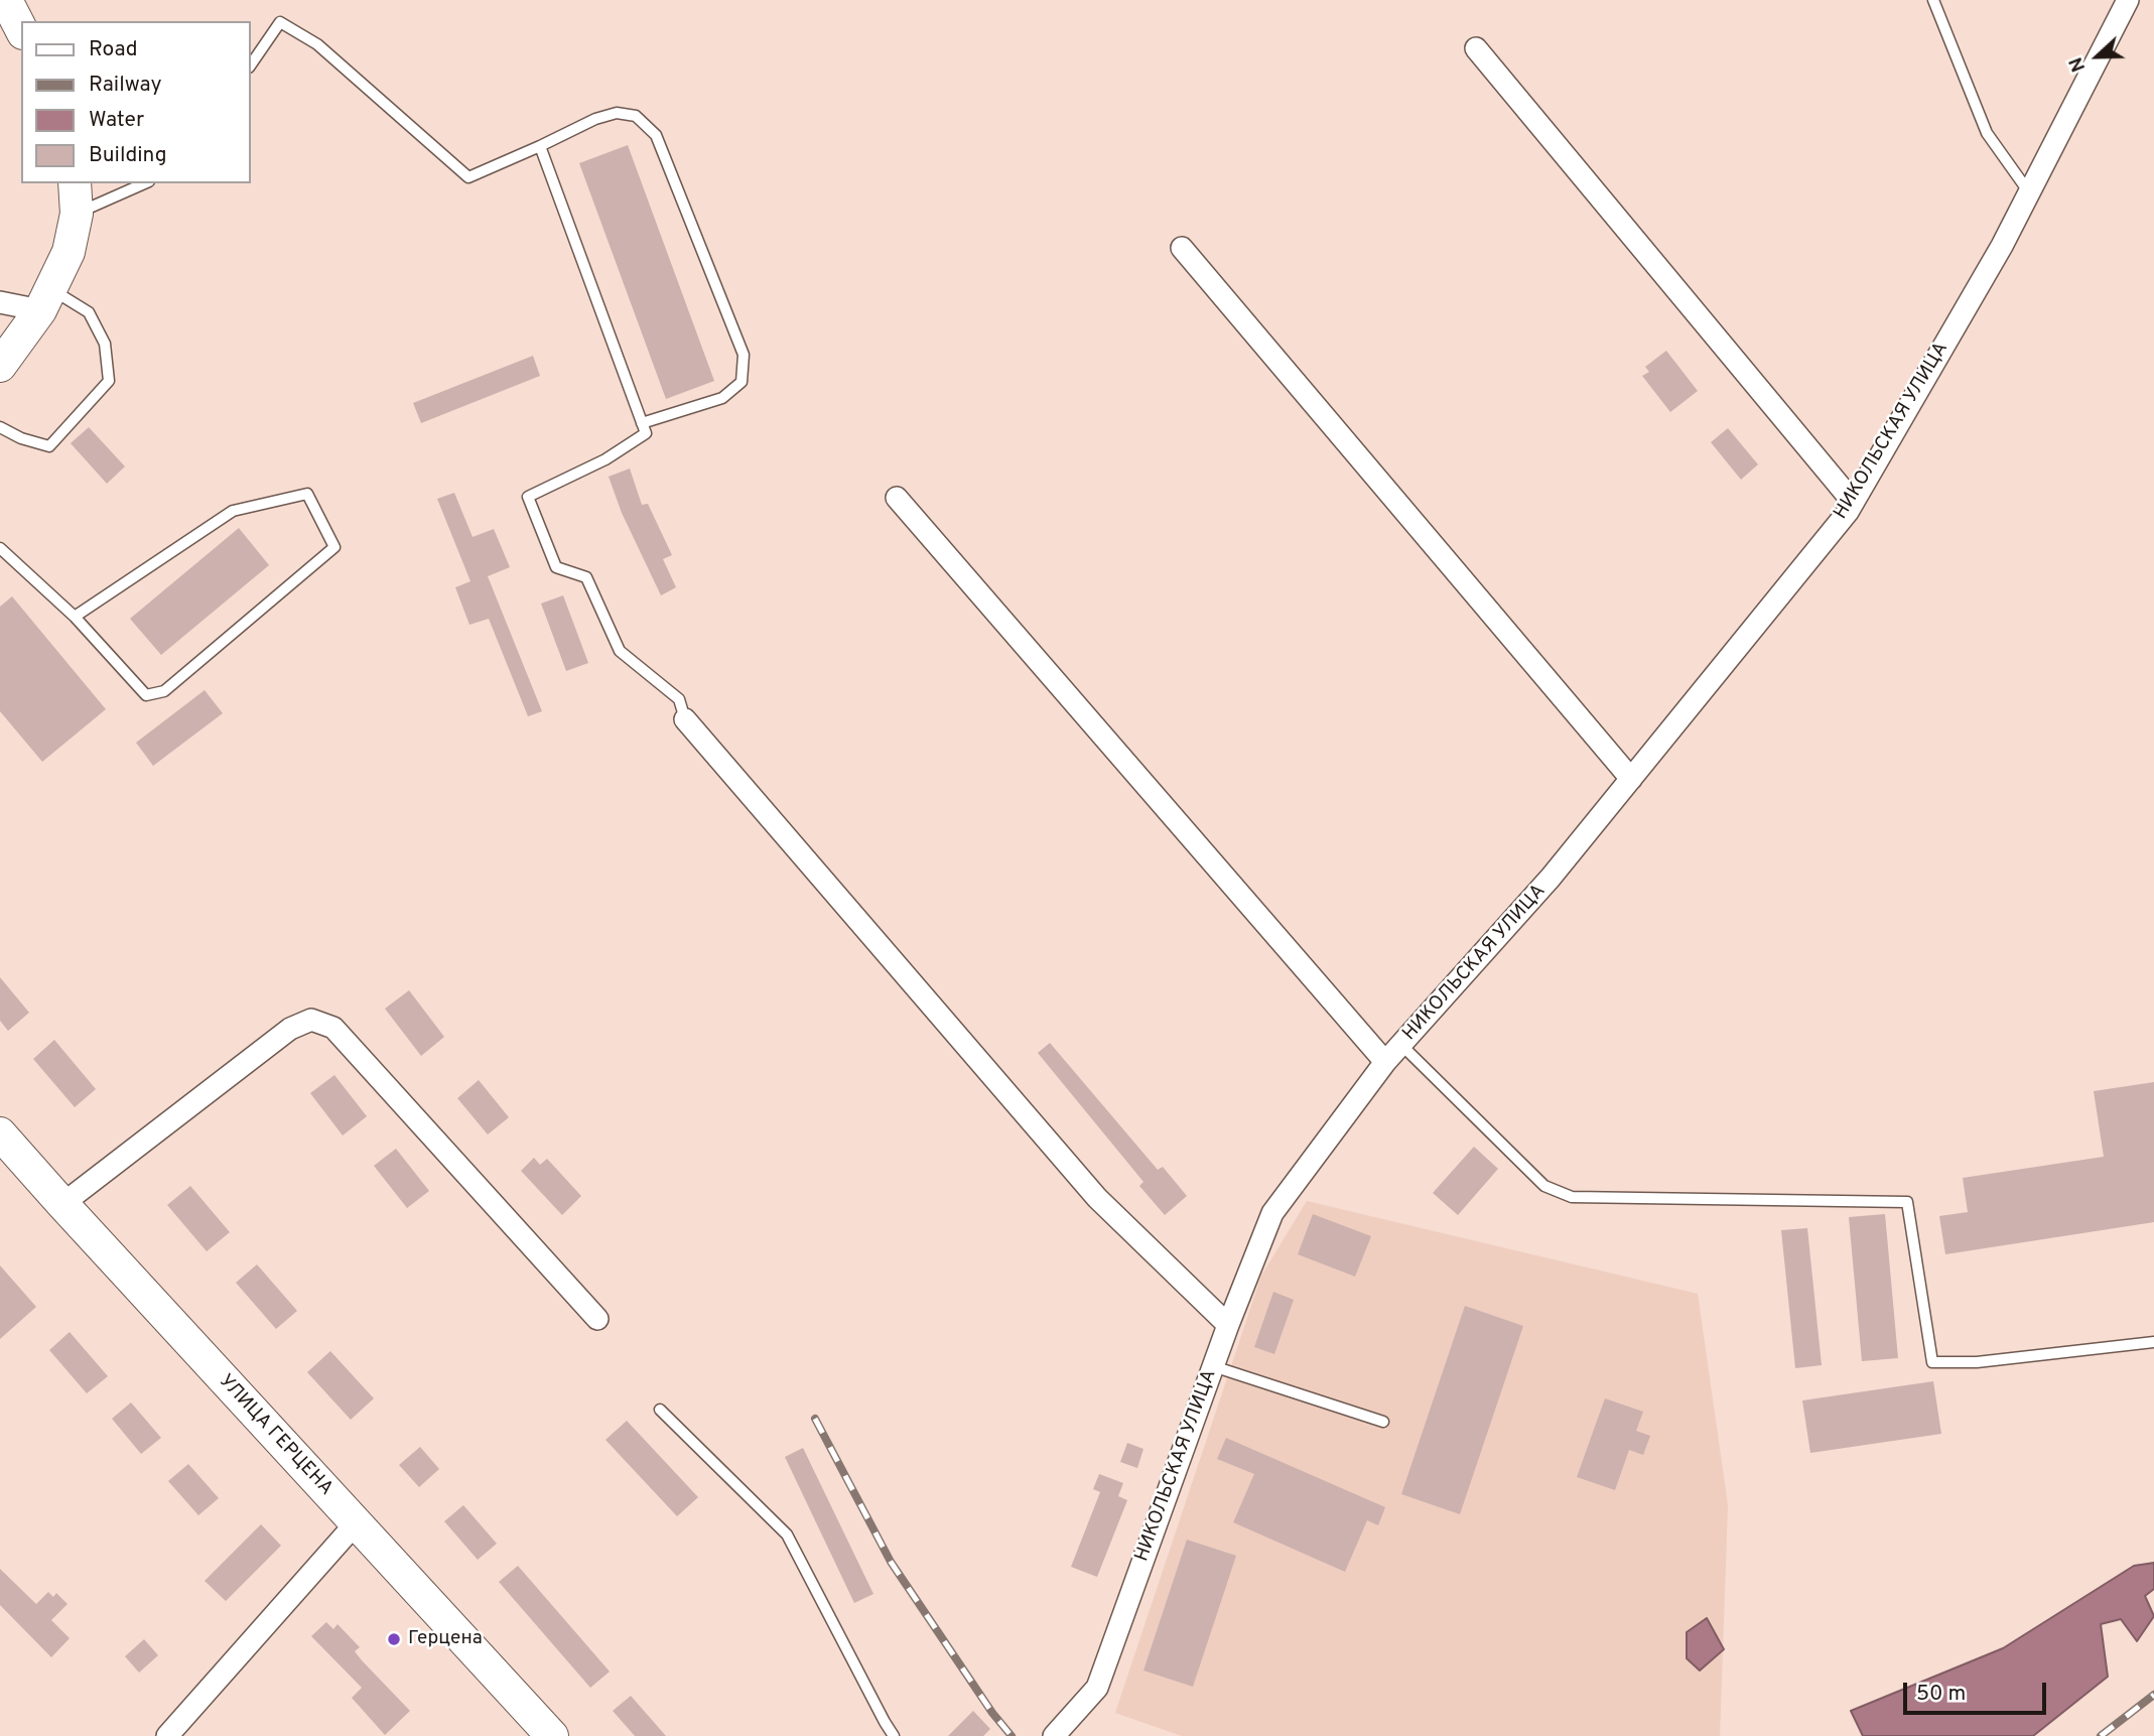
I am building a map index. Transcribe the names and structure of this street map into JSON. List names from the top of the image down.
{
  "streets": {
    "main road": ["УЛИЦА ГЕРЦЕНА"],
    "street": ["НИКОЛЬСКАЯ УЛИЦА"]
  },
  "places": ["Герцена"],
  "legend": [
    "Road",
    "Railway",
    "Water",
    "Building"
  ],
  "scale_bar": "50 m",
  "north": "left"
}
